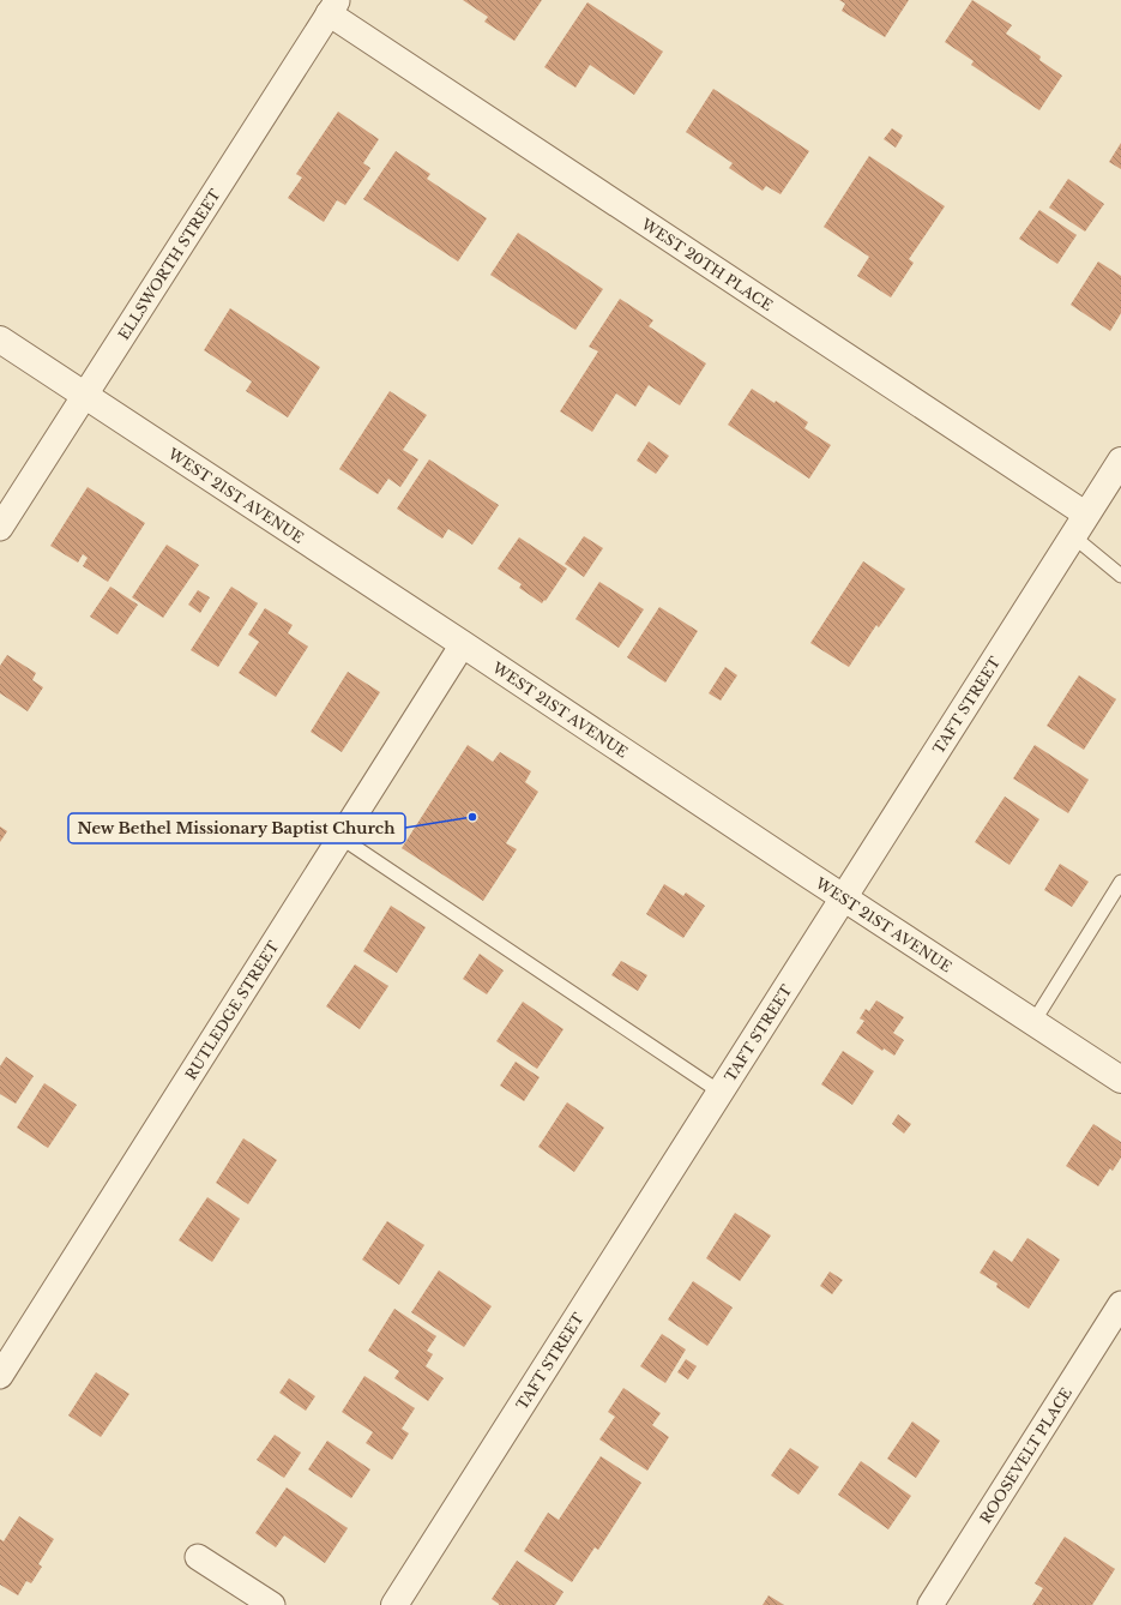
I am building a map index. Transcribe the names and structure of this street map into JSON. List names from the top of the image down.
{
  "streets": {
    "street": [
      "ELLSWORTH STREET",
      "WEST 20TH PLACE",
      "WEST 21ST AVENUE",
      "TAFT STREET",
      "RUTLEDGE STREET",
      "ROOSEVELT PLACE"
    ]
  },
  "crossings": [
    ["ELLSWORTH STREET", "WEST 20TH PLACE"],
    ["ELLSWORTH STREET", "WEST 21ST AVENUE"],
    ["WEST 20TH PLACE", "TAFT STREET"],
    ["WEST 21ST AVENUE", "TAFT STREET"],
    ["WEST 21ST AVENUE", "RUTLEDGE STREET"]
  ],
  "places": ["New Bethel Missionary Baptist Church"]
}
